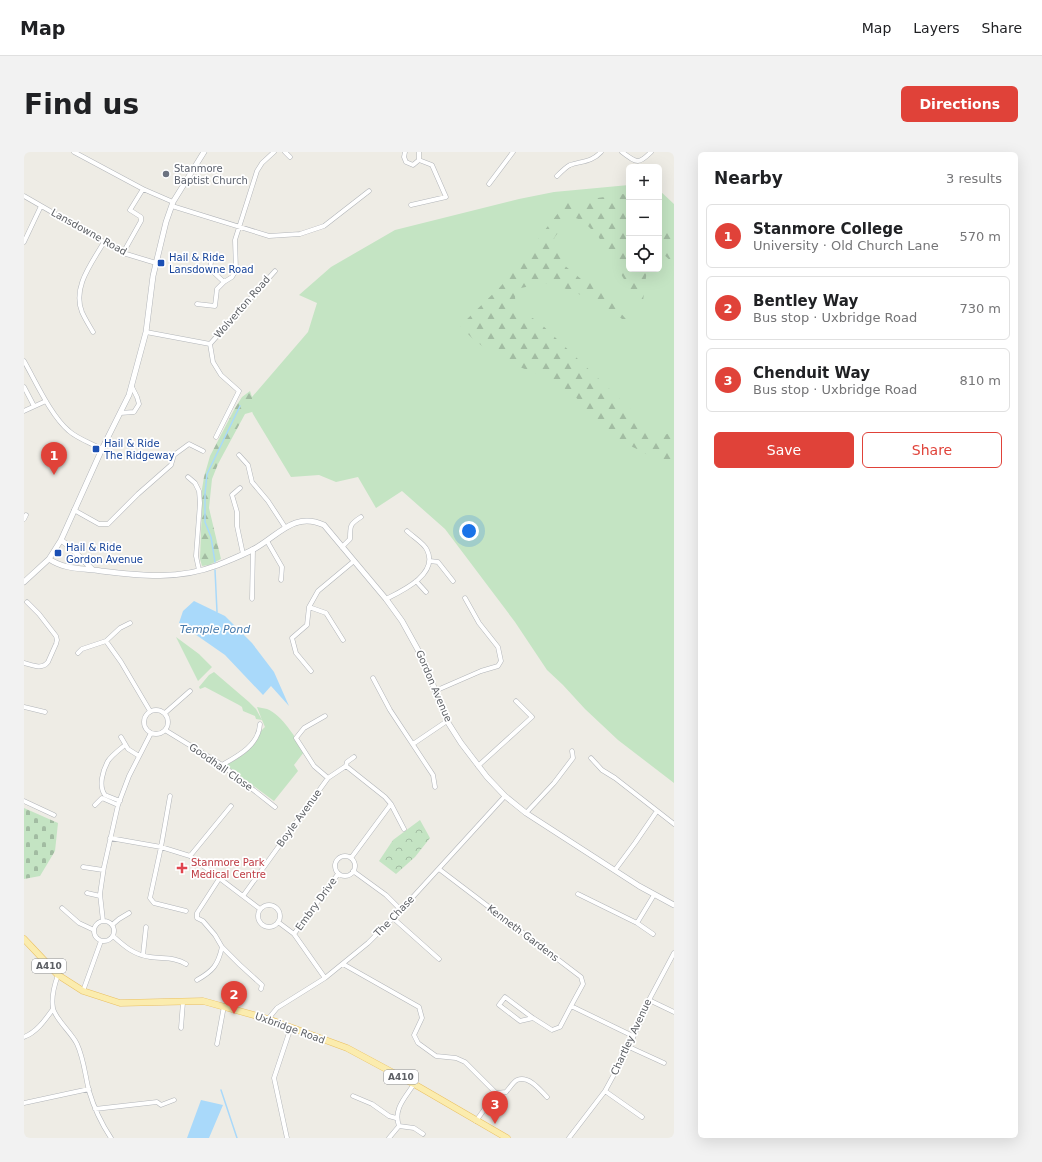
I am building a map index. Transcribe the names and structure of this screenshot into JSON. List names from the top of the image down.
{
  "streets": {
    "main road": ["A410", "Uxbridge Road"],
    "street": [
      "Lansdowne Road",
      "Wolverton Road",
      "Gordon Avenue",
      "Goodhall Close",
      "Boyle Avenue",
      "Embry Drive",
      "The Chase",
      "Kenneth Gardens",
      "Chartley Avenue"
    ]
  },
  "crossings": [
    ["Gordon Avenue", "The Chase"],
    ["The Chase", "Kenneth Gardens"],
    ["The Chase", "Uxbridge Road"]
  ],
  "water": ["Temple Pond"],
  "places": {
    "other": ["Stanmore Baptist Church"],
    "transit": ["Hail & Ride Lansdowne Road", "Hail & Ride The Ridgeway", "Hail & Ride Gordon Avenue"],
    "health": ["Stanmore Park Medical Centre"]
  },
  "page": {
    "header": "Map",
    "nav": ["Map", "Layers", "Share"],
    "buttons": [
      "Directions",
      ["Save", "Share"]
    ],
    "title": "Find us",
    "heading": ["Nearby", "3 results"],
    "map_buttons": ["+", "−"],
    "list": [
      {
        "mark": "1",
        "name": "Stanmore College",
        "note": "University · Old Church Lane",
        "value": "570 m"
      },
      {
        "mark": "2",
        "name": "Bentley Way",
        "note": "Bus stop · Uxbridge Road",
        "value": "730 m"
      },
      {
        "mark": "3",
        "name": "Chenduit Way",
        "note": "Bus stop · Uxbridge Road",
        "value": "810 m"
      }
    ],
    "pins": ["1", "2", "3"]
  }
}
